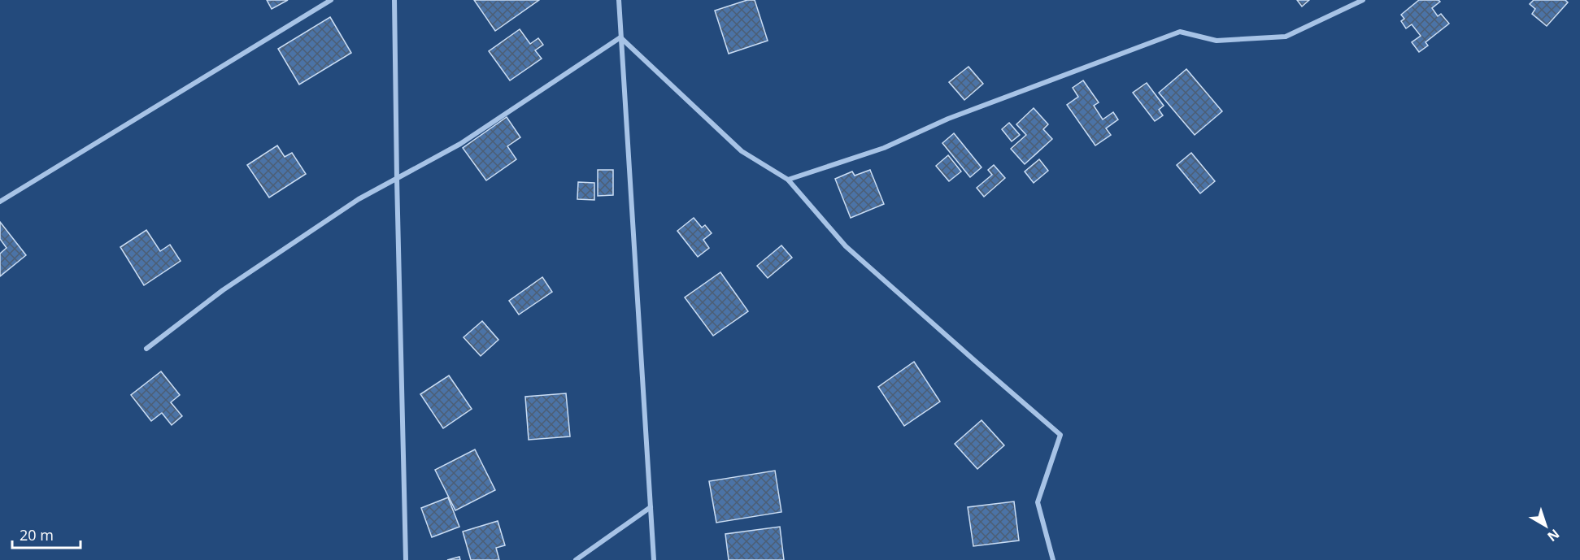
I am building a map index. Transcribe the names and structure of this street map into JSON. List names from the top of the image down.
{
  "scale_bar": "20 m",
  "north": "bottom right"
}
